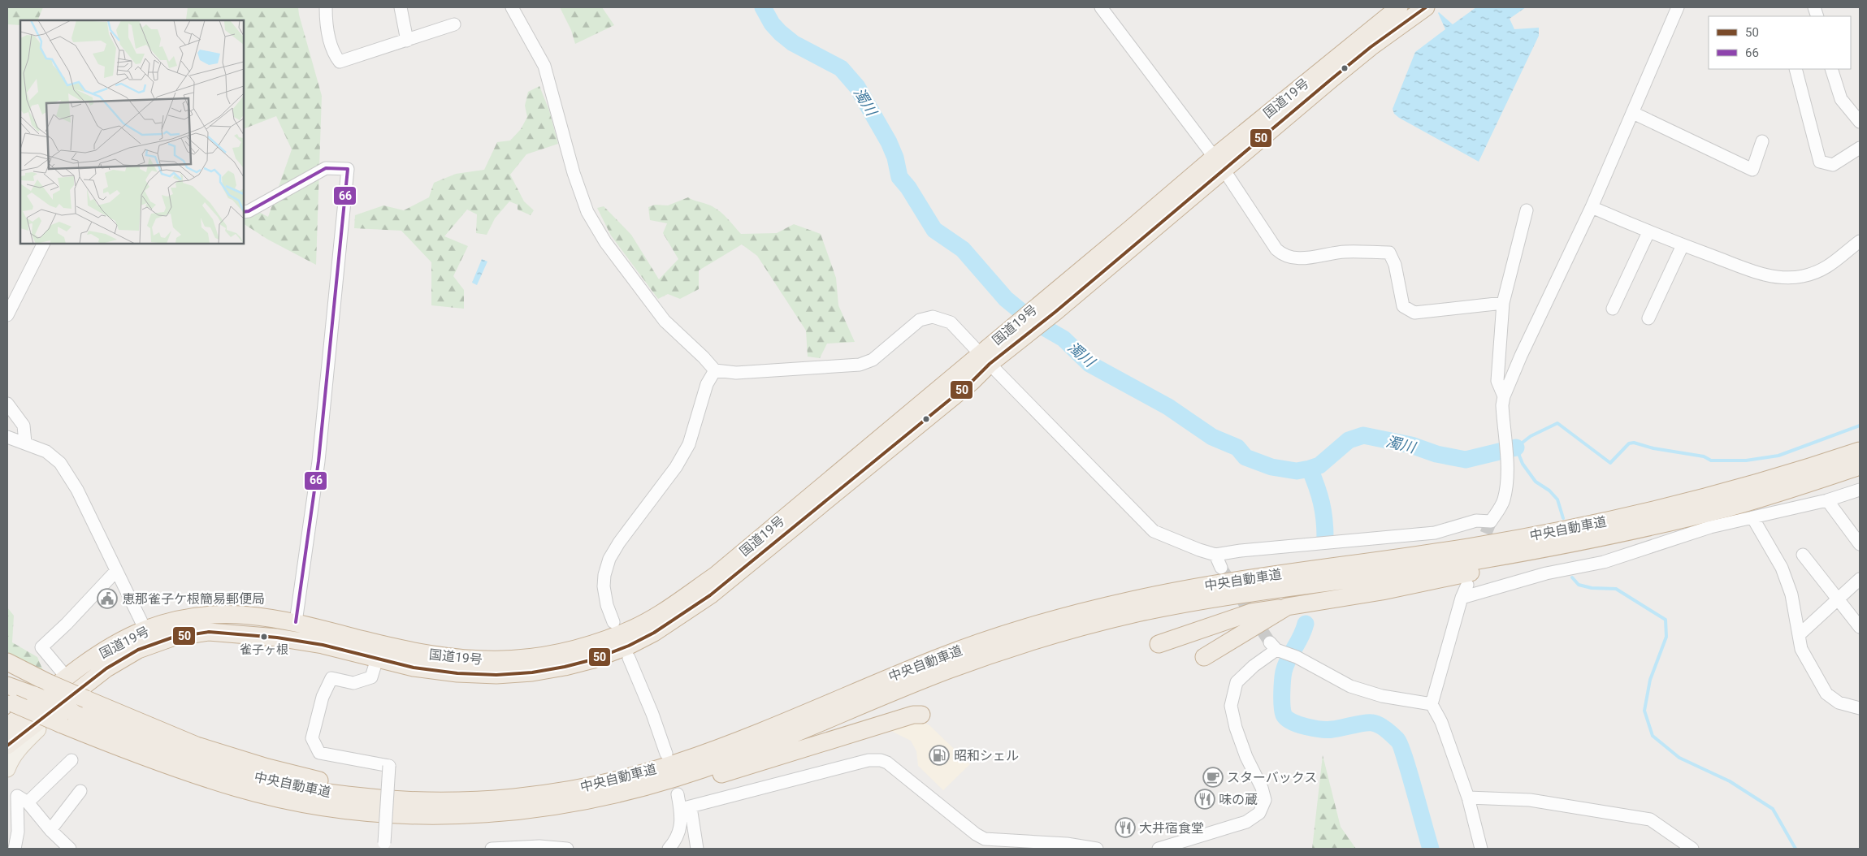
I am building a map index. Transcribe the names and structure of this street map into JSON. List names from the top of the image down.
{
  "streets": {
    "highway": ["国道19号", "中央自動車道"]
  },
  "crossings": [
    ["国道19号", "中央自動車道"]
  ],
  "water": ["濁川"],
  "places": {
    "public building": ["恵那雀子ケ根簡易郵便局"],
    "other": ["雀子ヶ根"],
    "fuel station": ["昭和シェル"],
    "cafe": ["スターバックス"],
    "restaurant": ["味の蔵", "大井宿食堂"]
  },
  "lines": ["transit line 50", "transit line 66"],
  "legend": ["50", "66"]
}
